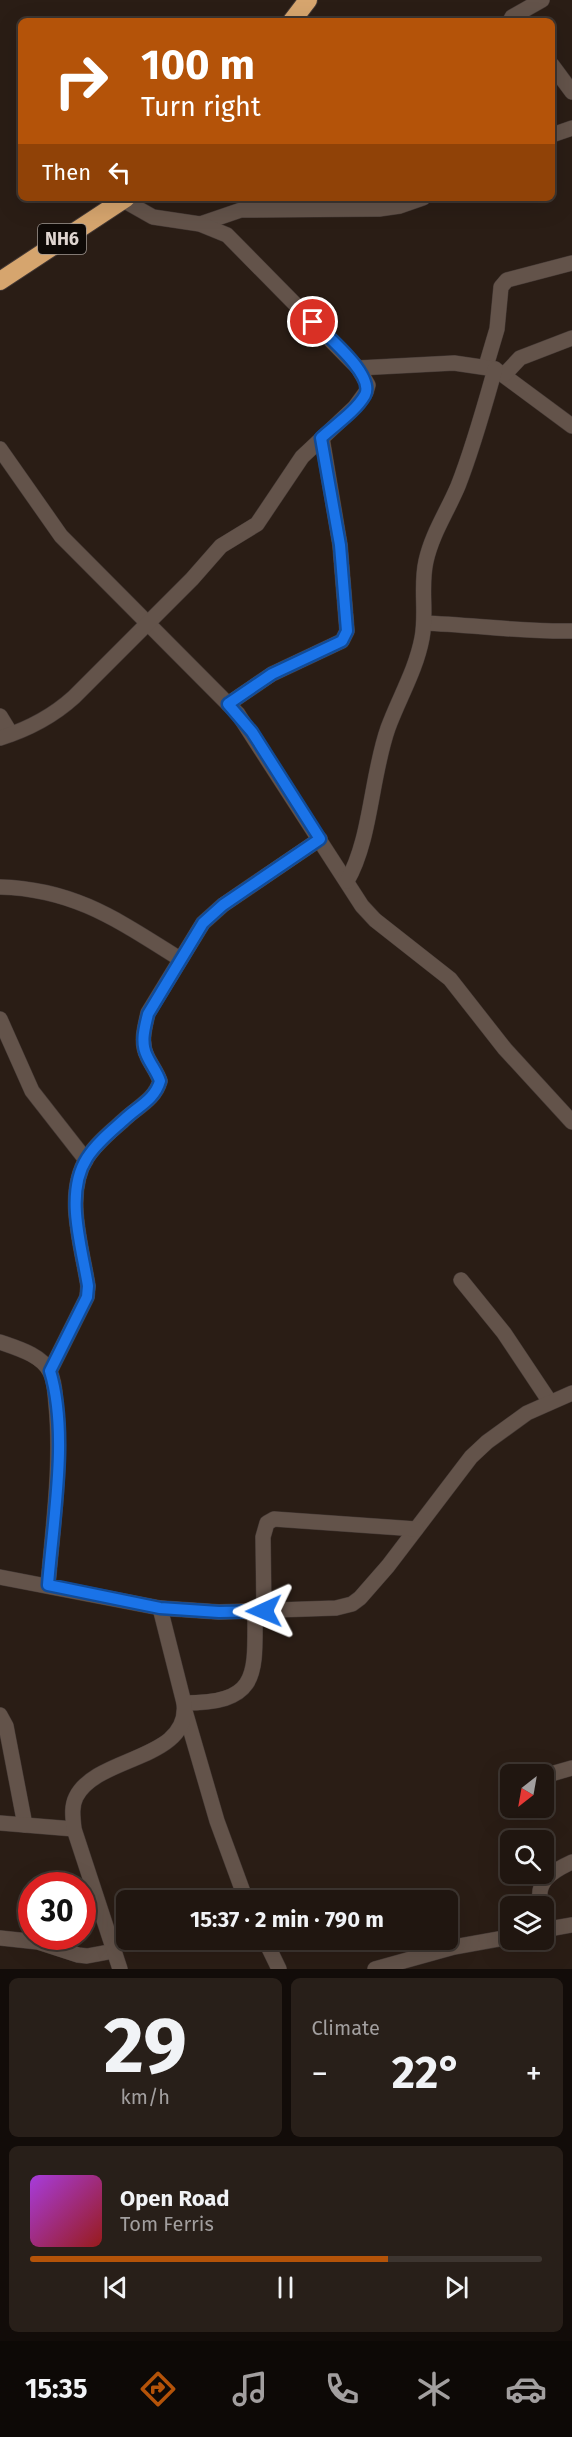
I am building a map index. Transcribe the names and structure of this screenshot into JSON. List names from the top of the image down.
{
  "streets": {
    "highway": ["NH6"]
  },
  "north": "bottom left",
  "page": {
    "turn": ["100 m", "Turn right"],
    "then": "Then",
    "limit": "30",
    "trip": "15:37 · 2 min · 790 m",
    "tile": [
      ["29", "km/h"],
      "Climate"
    ],
    "heat": ["−", "22°", "+"],
    "song": ["Open Road", "Tom Ferris"],
    "tabs": "15:35"
  }
}
